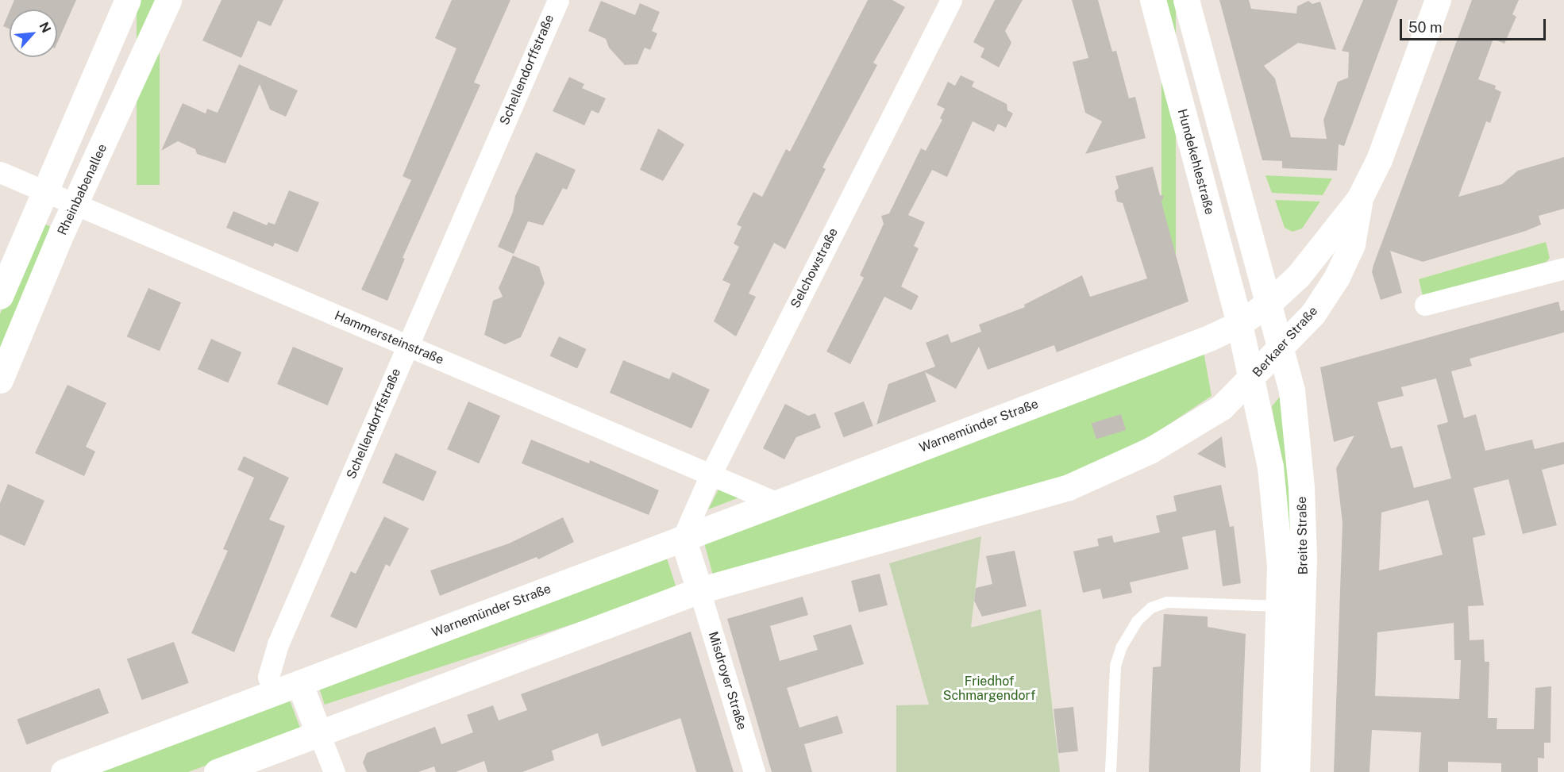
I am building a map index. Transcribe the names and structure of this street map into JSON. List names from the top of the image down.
{
  "streets": {
    "street": [
      "Schellendorffstraße",
      "Hundekehlestraße",
      "Rheinbabenallee",
      "Selchowstraße",
      "Hammersteinstraße",
      "Berkaer Straße",
      "Warnemünder Straße",
      "Breite Straße",
      "Misdroyer Straße"
    ]
  },
  "crossings": [
    ["Schellendorffstraße", "Hammersteinstraße"],
    ["Schellendorffstraße", "Warnemünder Straße"],
    ["Hundekehlestraße", "Warnemünder Straße"],
    ["Hundekehlestraße", "Breite Straße"],
    ["Rheinbabenallee", "Hammersteinstraße"],
    ["Selchowstraße", "Hammersteinstraße"],
    ["Selchowstraße", "Warnemünder Straße"],
    ["Hammersteinstraße", "Warnemünder Straße"],
    ["Berkaer Straße", "Warnemünder Straße"],
    ["Berkaer Straße", "Breite Straße"],
    ["Warnemünder Straße", "Breite Straße"]
  ],
  "parks": ["Friedhof Schmargendorf"],
  "scale_bar": "50 m",
  "north": "top right"
}
